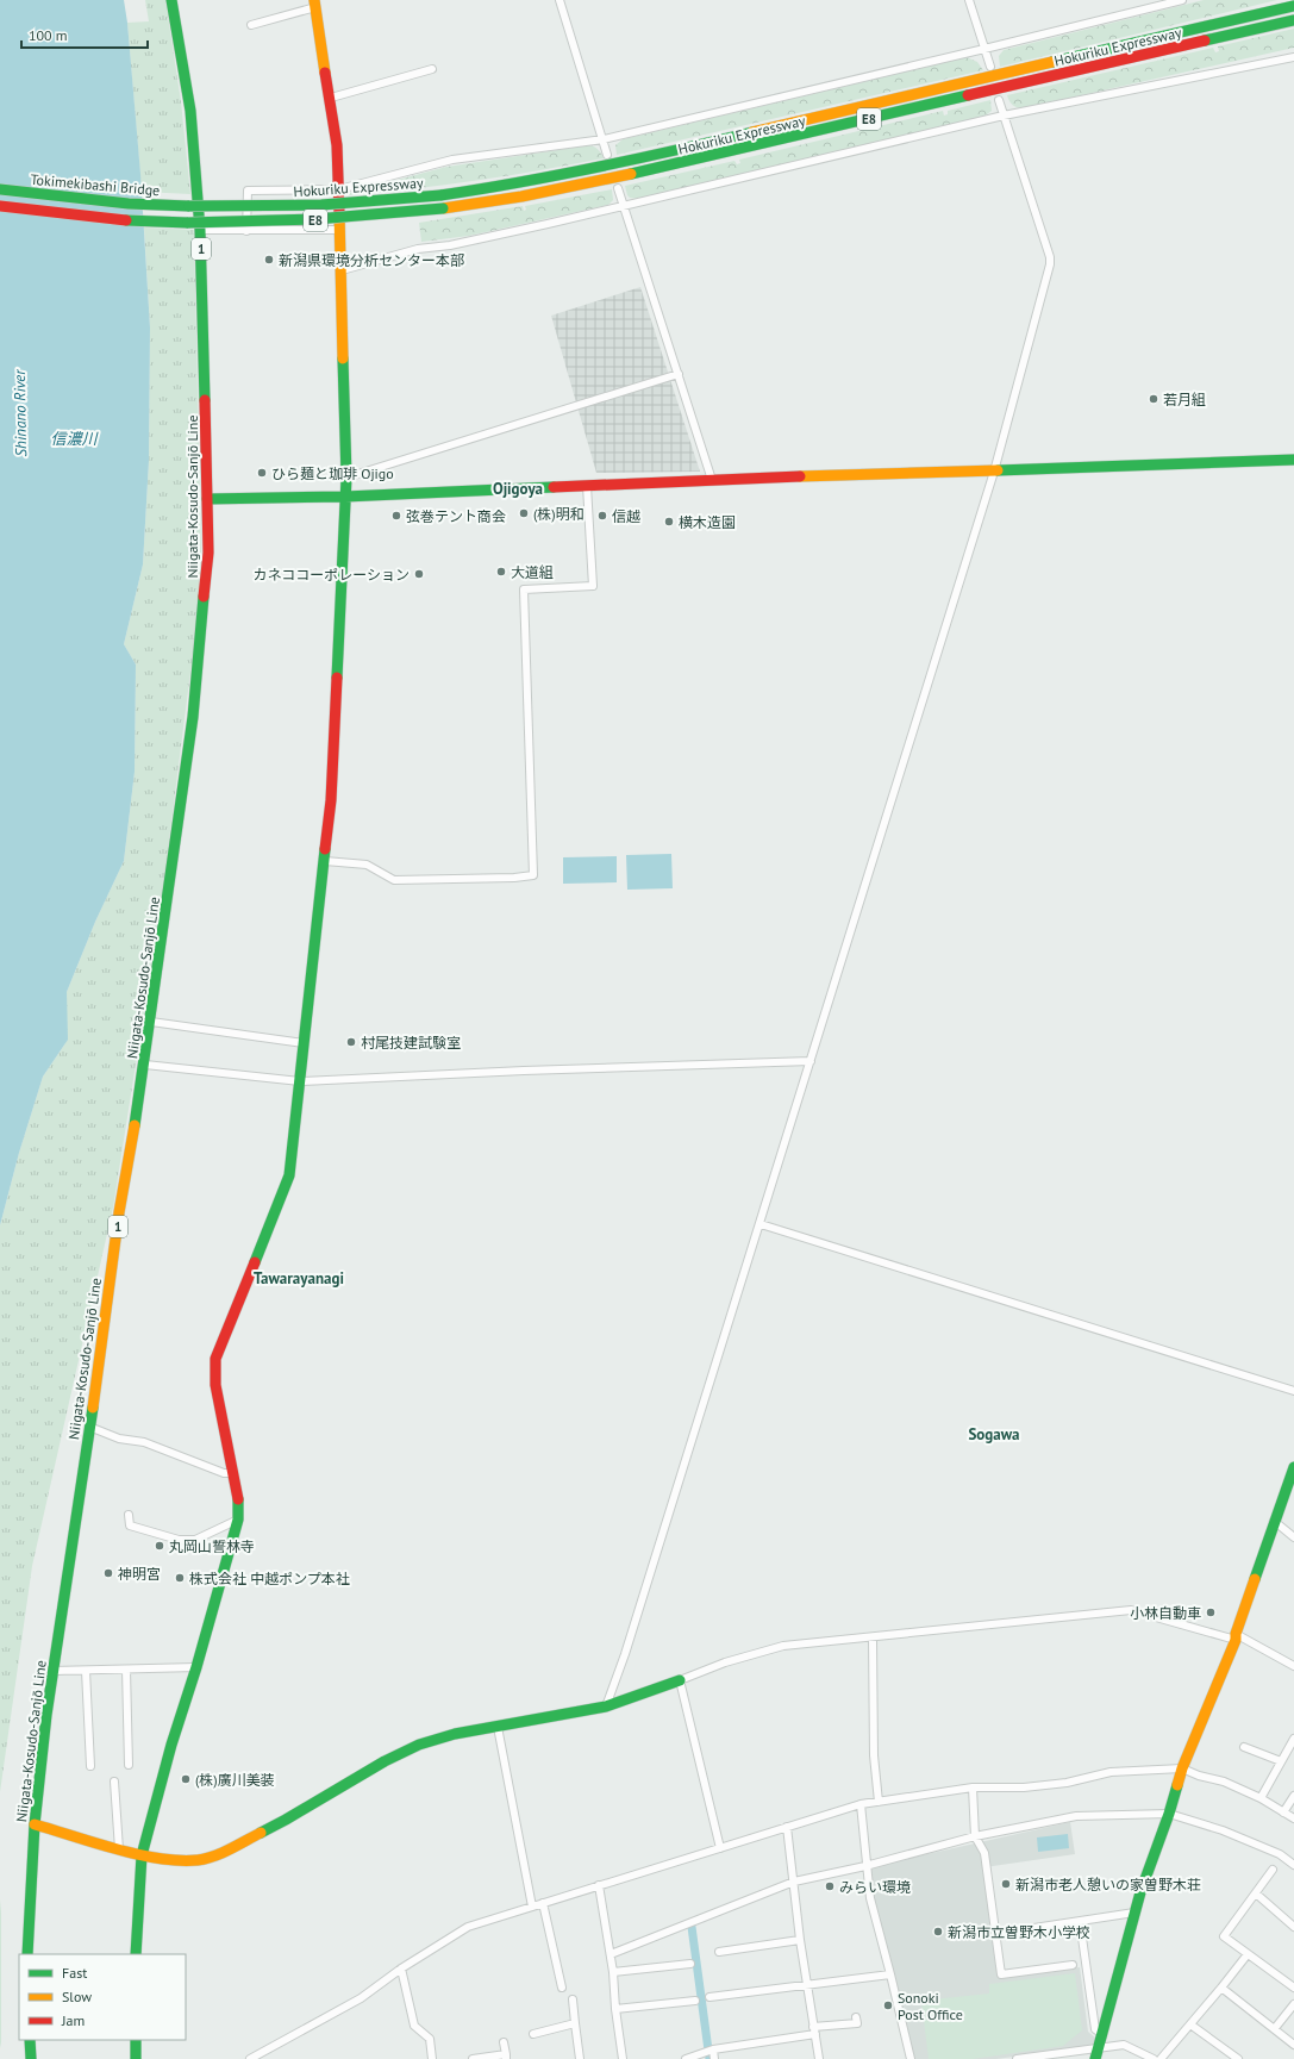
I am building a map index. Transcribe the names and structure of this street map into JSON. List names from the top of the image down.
{
  "streets": {
    "main road": [
      "Hokuriku Expressway",
      "E8",
      "1",
      "Niigata-Kosudo-Sanjō Line"
    ]
  },
  "districts": ["Ojigoya", "Tawarayanagi", "Sogawa"],
  "water": ["Shinano River", "信濃川"],
  "places": [
    "新潟県環境分析センター本部",
    "若月組",
    "ひら麺と珈琲 Ojigo",
    "(株)明和",
    "弦巻テント商会",
    "信越",
    "横木造園",
    "大道組",
    "カネココーポレーション",
    "村尾技建試験室",
    "丸岡山誓林寺",
    "神明宮",
    "株式会社 中越ポンプ本社",
    "小林自動車",
    "(株)廣川美装",
    "新潟市老人憩いの家曽野木荘",
    "みらい環境",
    "新潟市立曽野木小学校",
    "Sonoki Post Office"
  ],
  "legend": ["Fast", "Slow", "Jam"],
  "scale_bar": "100 m"
}
